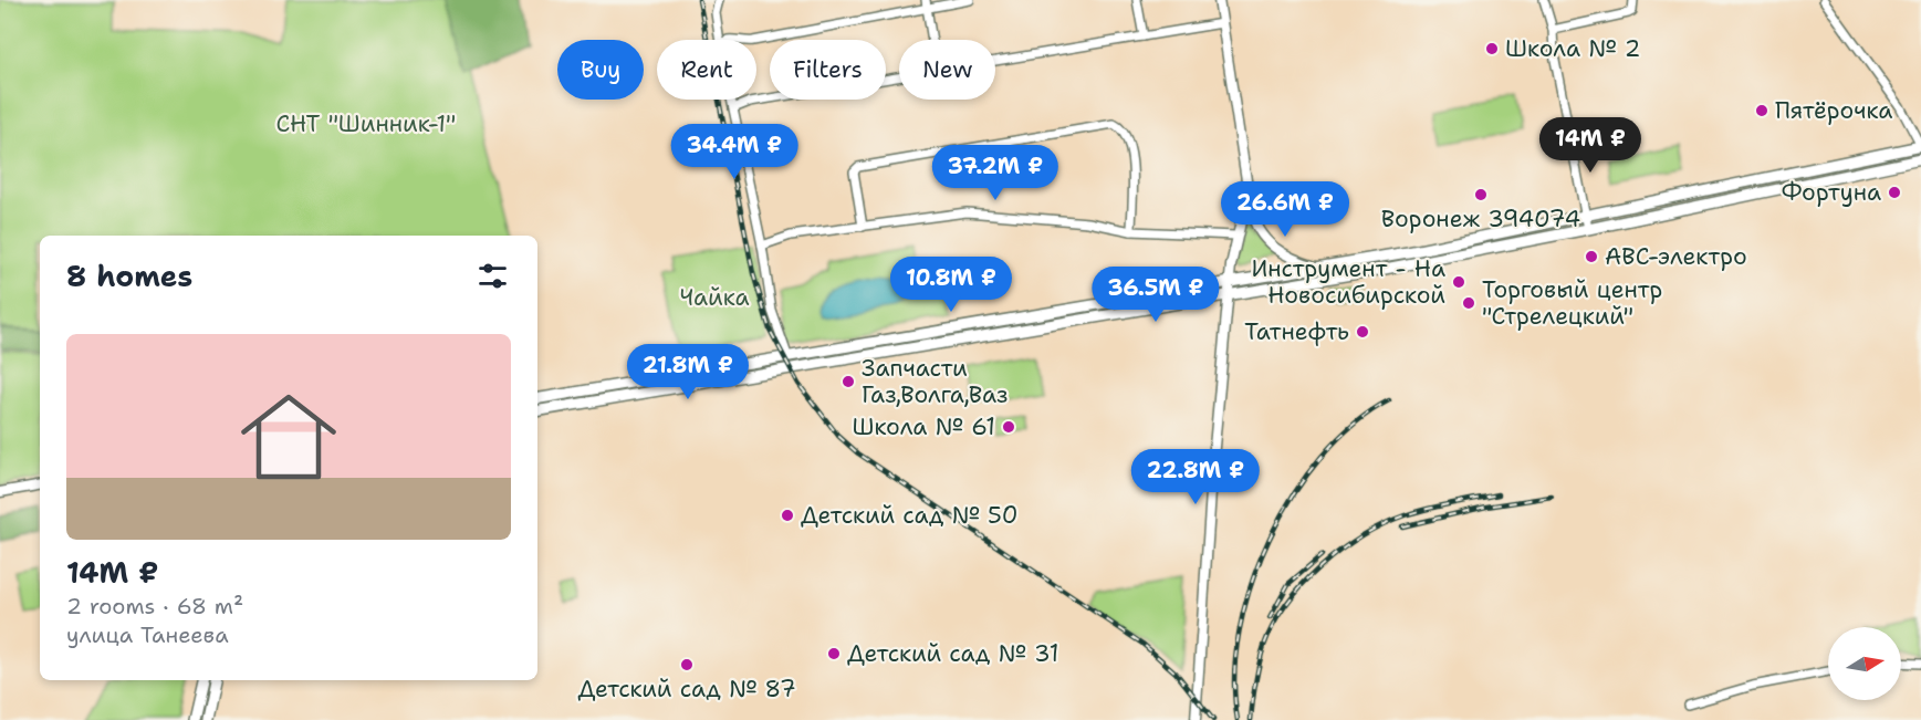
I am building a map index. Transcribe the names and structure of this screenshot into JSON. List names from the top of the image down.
{
  "parks": ["СНТ \"Шинник-1\"", "Чайка"],
  "places": [
    "Школа № 2",
    "Пятёрочка",
    "Фортуна",
    "Воронеж 394074",
    "АВС-электро",
    "Инструмент - На Новосибирской",
    "Торговый центр \"Стрелецкий\"",
    "Татнефть",
    "Запчасти Газ,Волга,Ваз",
    "Школа № 61",
    "Детский сад № 50",
    "Детский сад № 31",
    "Детский сад № 87"
  ],
  "north": "right",
  "page": {
    "chip": [
      "Buy",
      "Rent",
      "Filters",
      "New"
    ],
    "price": [
      "14M ₽",
      "34.4M ₽",
      "37.2M ₽",
      "26.6M ₽",
      "10.8M ₽",
      "36.5M ₽",
      "21.8M ₽",
      "22.8M ₽"
    ],
    "heading": "8 homes",
    "list": [
      {
        "name": "14M ₽",
        "note": "2 rooms · 68 m² · улица Танеева"
      }
    ]
  }
}
